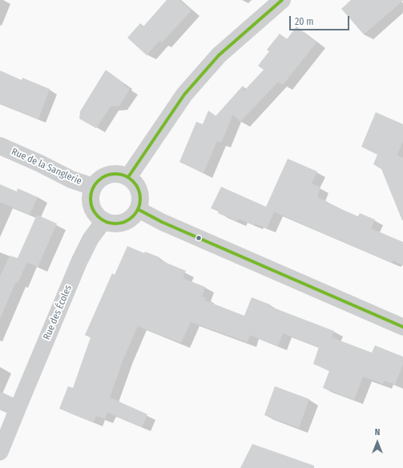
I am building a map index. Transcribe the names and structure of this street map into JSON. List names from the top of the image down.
{
  "streets": {
    "street": ["Rue de la Sanglerie", "Rue des Écoles"]
  },
  "crossings": [
    ["Rue de la Sanglerie", "Rue des Écoles"]
  ],
  "scale_bar": "20 m",
  "north": "top"
}
